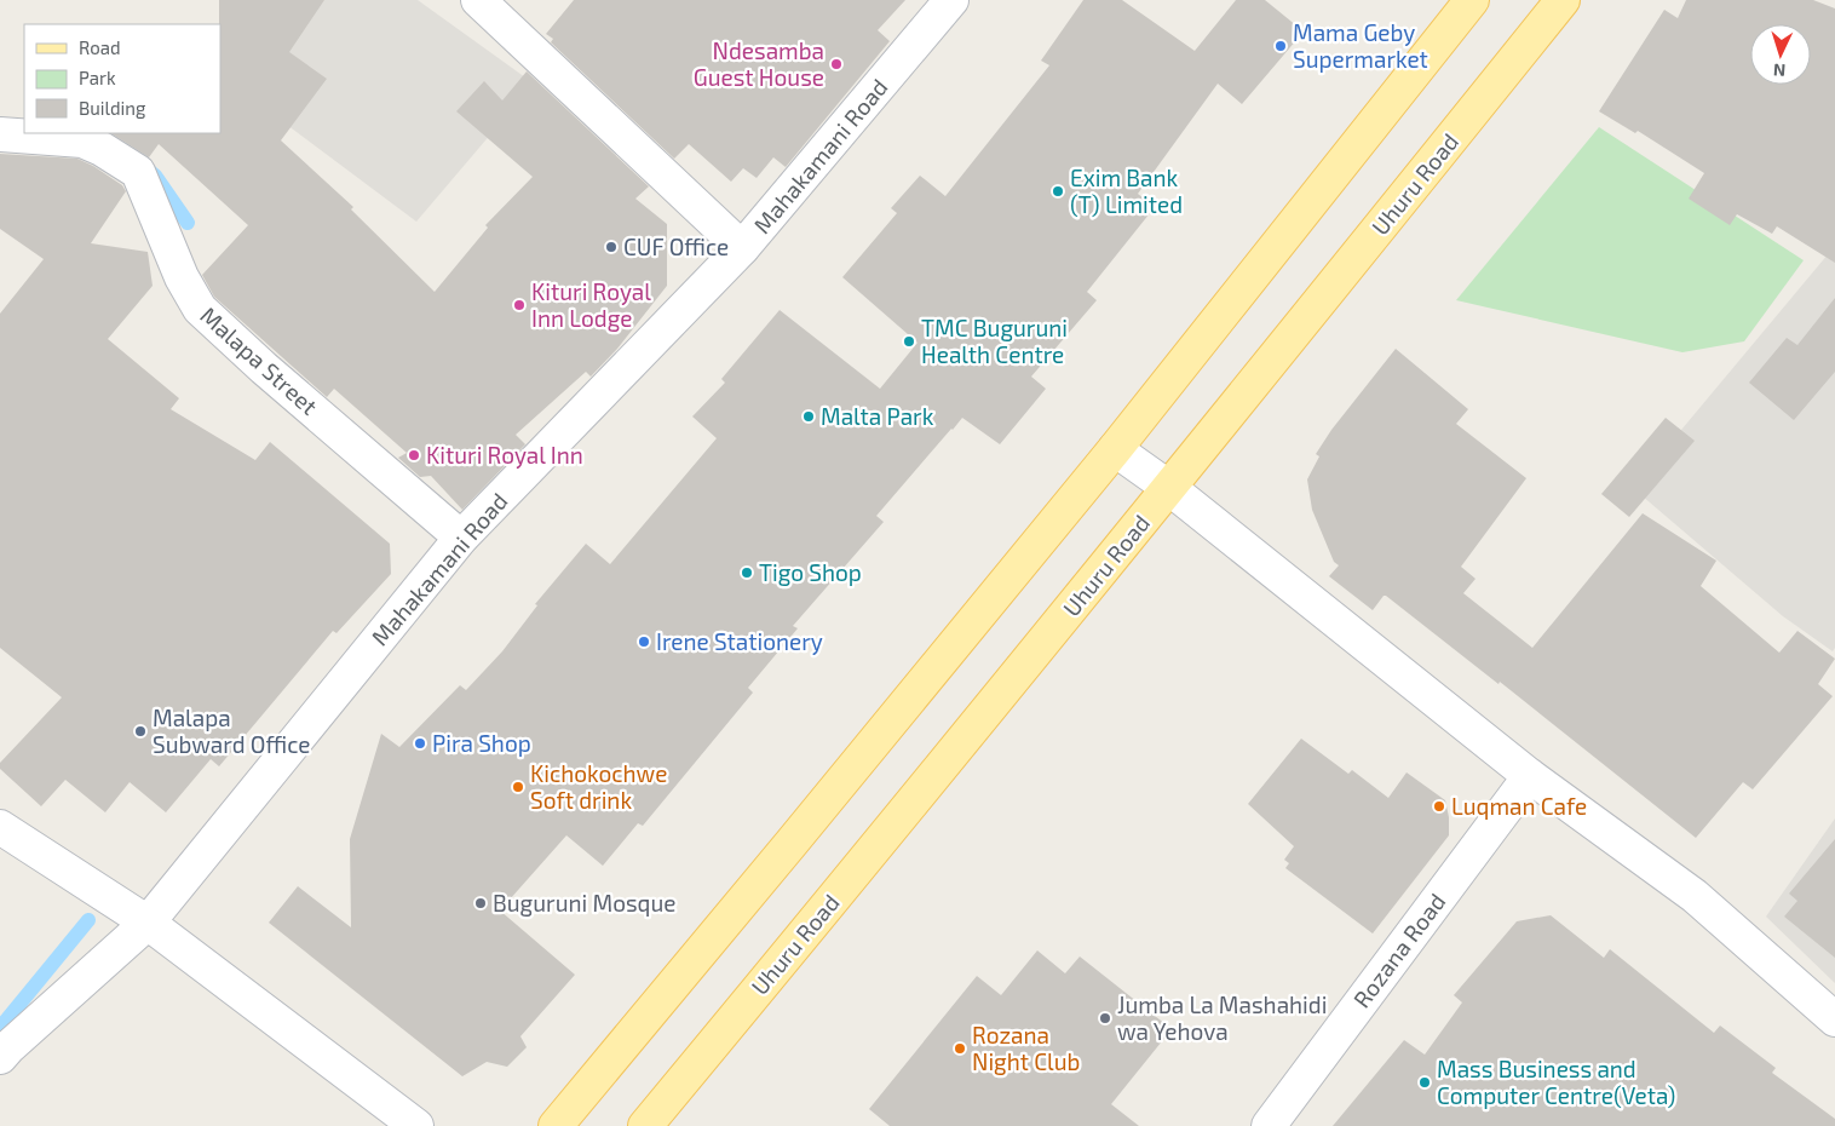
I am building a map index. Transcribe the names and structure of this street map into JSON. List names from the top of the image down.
{
  "streets": {
    "main road": ["Uhuru Road"],
    "street": ["Mahakamani Road", "Malapa Street", "Rozana Road"]
  },
  "crossings": [
    ["Mahakamani Road", "Malapa Street"]
  ],
  "places": [
    "Mama Geby Supermarket",
    "Ndesamba Guest House",
    "Exim Bank (T) Limited",
    "CUF Office",
    "Kituri Royal Inn Lodge",
    "TMC Buguruni Health Centre",
    "Malta Park",
    "Kituri Royal Inn",
    "Tigo Shop",
    "Irene Stationery",
    "Malapa Subward Office",
    "Pira Shop",
    "Kichokochwe Soft drink",
    "Luqman Cafe",
    "Buguruni Mosque",
    "Jumba La Mashahidi wa Yehova",
    "Rozana Night Club",
    "Mass Business and Computer Centre(Veta)"
  ],
  "legend": ["Road", "Park", "Building"],
  "north": "bottom"
}
